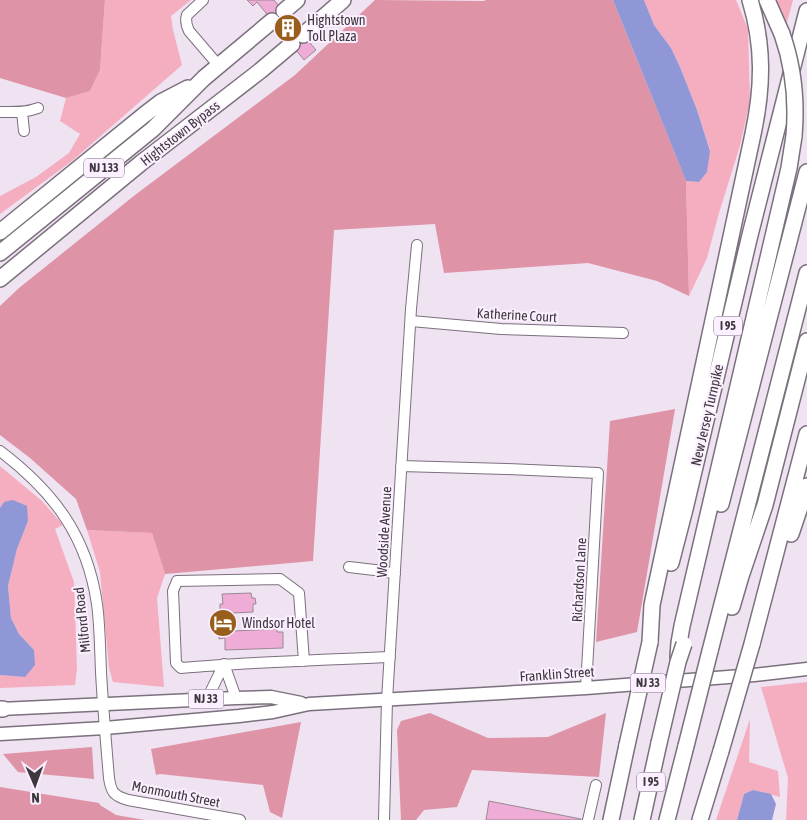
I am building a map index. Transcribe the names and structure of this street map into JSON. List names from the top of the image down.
{
  "streets": {
    "highway": [
      "Hightstown Bypass",
      "NJ 133",
      "I 95",
      "New Jersey Turnpike"
    ],
    "main road": ["Franklin Street", "NJ 33"],
    "street": [
      "Katherine Court",
      "Woodside Avenue",
      "Richardson Lane",
      "Milford Road",
      "Monmouth Street"
    ]
  },
  "crossings": [
    ["Katherine Court", "Woodside Avenue"],
    ["Woodside Avenue", "Richardson Lane"],
    ["Woodside Avenue", "Franklin Street"],
    ["Richardson Lane", "Franklin Street"],
    ["Milford Road", "NJ 33"],
    ["Milford Road", "Monmouth Street"],
    ["Franklin Street", "NJ 33"],
    ["NJ 33", "Monmouth Street"]
  ],
  "places": {
    "building": ["Hightstown Toll Plaza"],
    "hotel": ["Windsor Hotel"]
  },
  "north": "bottom"
}
